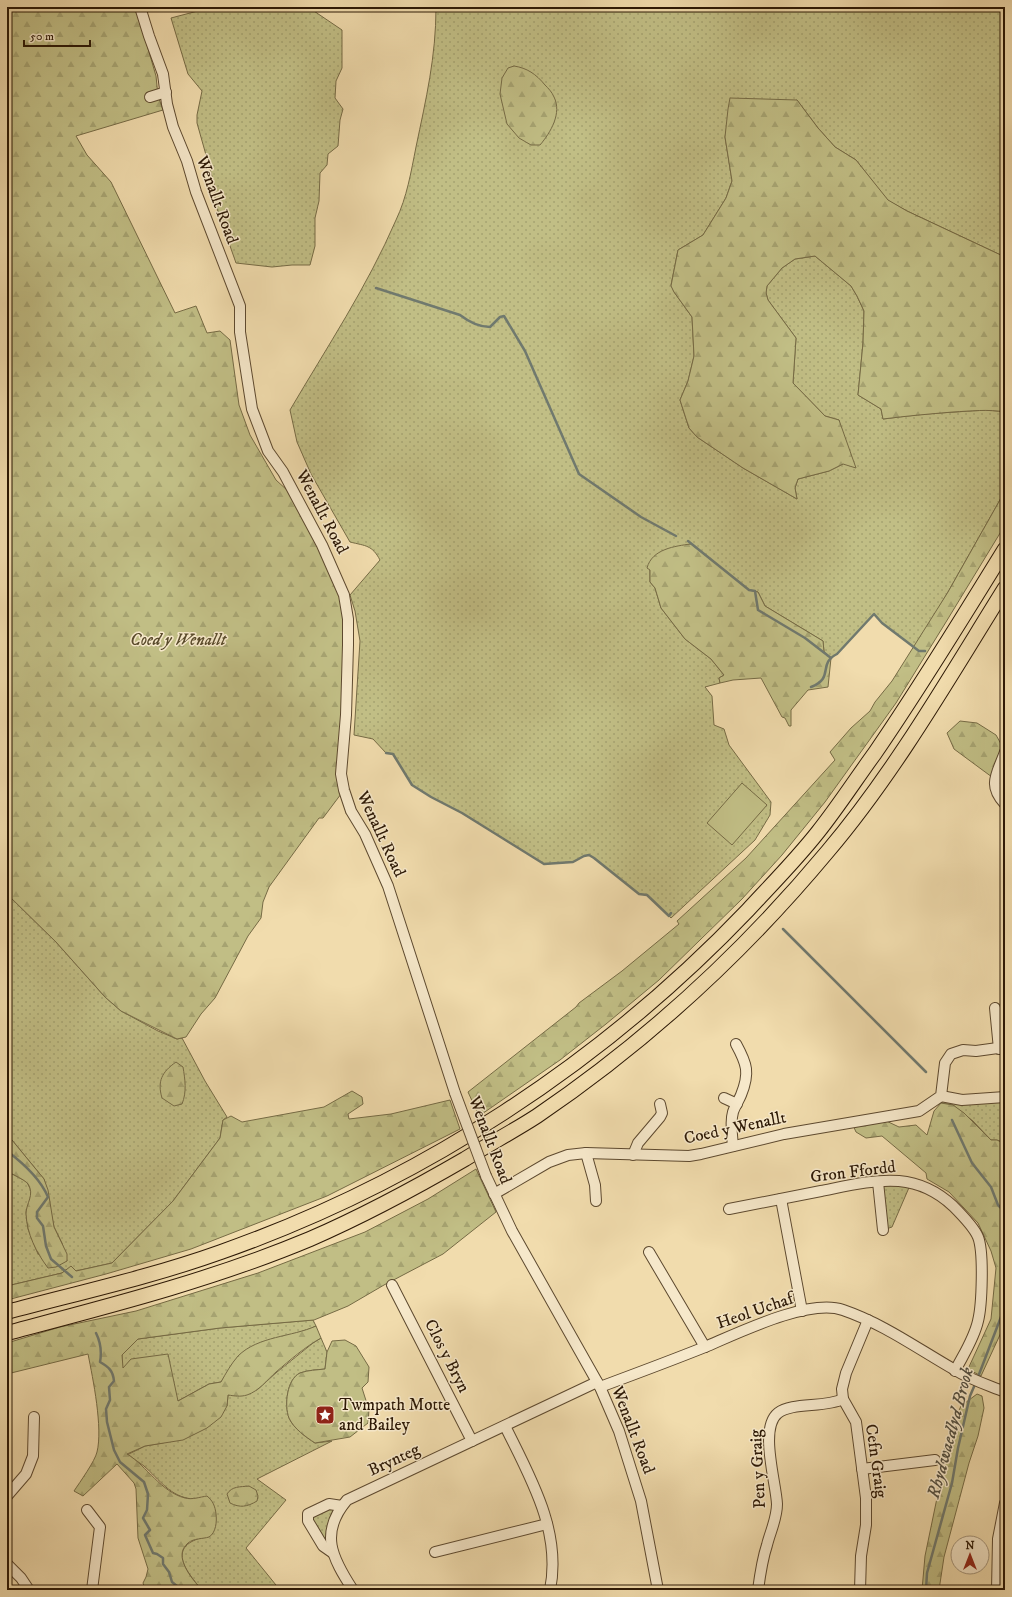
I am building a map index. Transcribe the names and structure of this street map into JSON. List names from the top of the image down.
{
  "streets": {
    "street": [
      "Wenallt Road",
      "Coed y Wenallt",
      "Gron Ffordd",
      "Heol Uchaf",
      "Clos y Bryn",
      "Brynteg",
      "Cefn Graig",
      "Pen y Graig"
    ]
  },
  "crossings": [
    ["Wenallt Road", "Coed y Wenallt"],
    ["Wenallt Road", "Heol Uchaf"],
    ["Wenallt Road", "Brynteg"],
    ["Gron Ffordd", "Heol Uchaf"],
    ["Heol Uchaf", "Brynteg"],
    ["Clos y Bryn", "Brynteg"],
    ["Cefn Graig", "Pen y Graig"]
  ],
  "water": ["Rhydwaedlyd Brook"],
  "parks": ["Coed y Wenallt"],
  "places": {
    "place": ["Twmpath Motte and Bailey"]
  },
  "scale_bar": "50 m",
  "north": "top"
}
